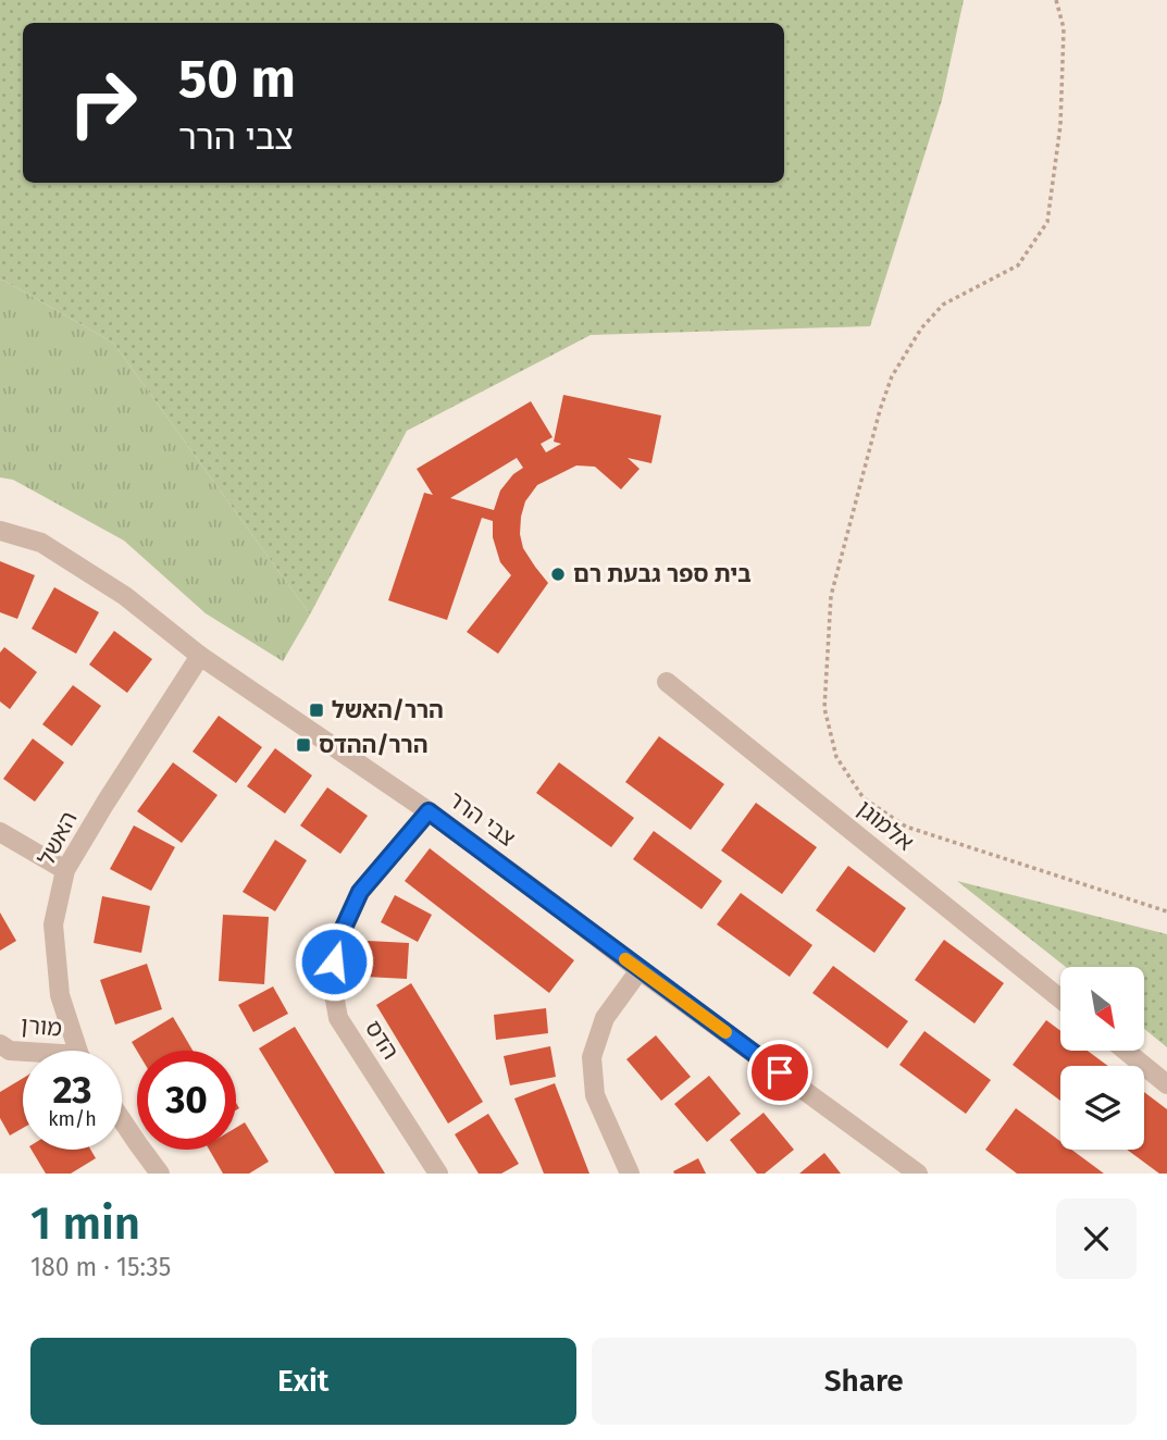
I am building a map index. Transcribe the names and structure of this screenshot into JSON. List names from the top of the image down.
{
  "streets": {
    "street": [
      "צבי הרר",
      "אלמוגן",
      "האשל",
      "מורן",
      "הדס"
    ]
  },
  "crossings": [
    ["צבי הרר", "האשל"],
    ["צבי הרר", "הדס"]
  ],
  "places": {
    "other": ["בית ספר גבעת רם"],
    "transit": ["הרר/האשל", "הרר/ההדס"]
  },
  "north": "bottom right",
  "page": {
    "turn": ["50 m", "צבי הרר"],
    "speed": "23 km/h",
    "limit": "30",
    "heading": ["1 min", "180 m · 15:35"],
    "buttons": ["Exit", "Share"]
  }
}
